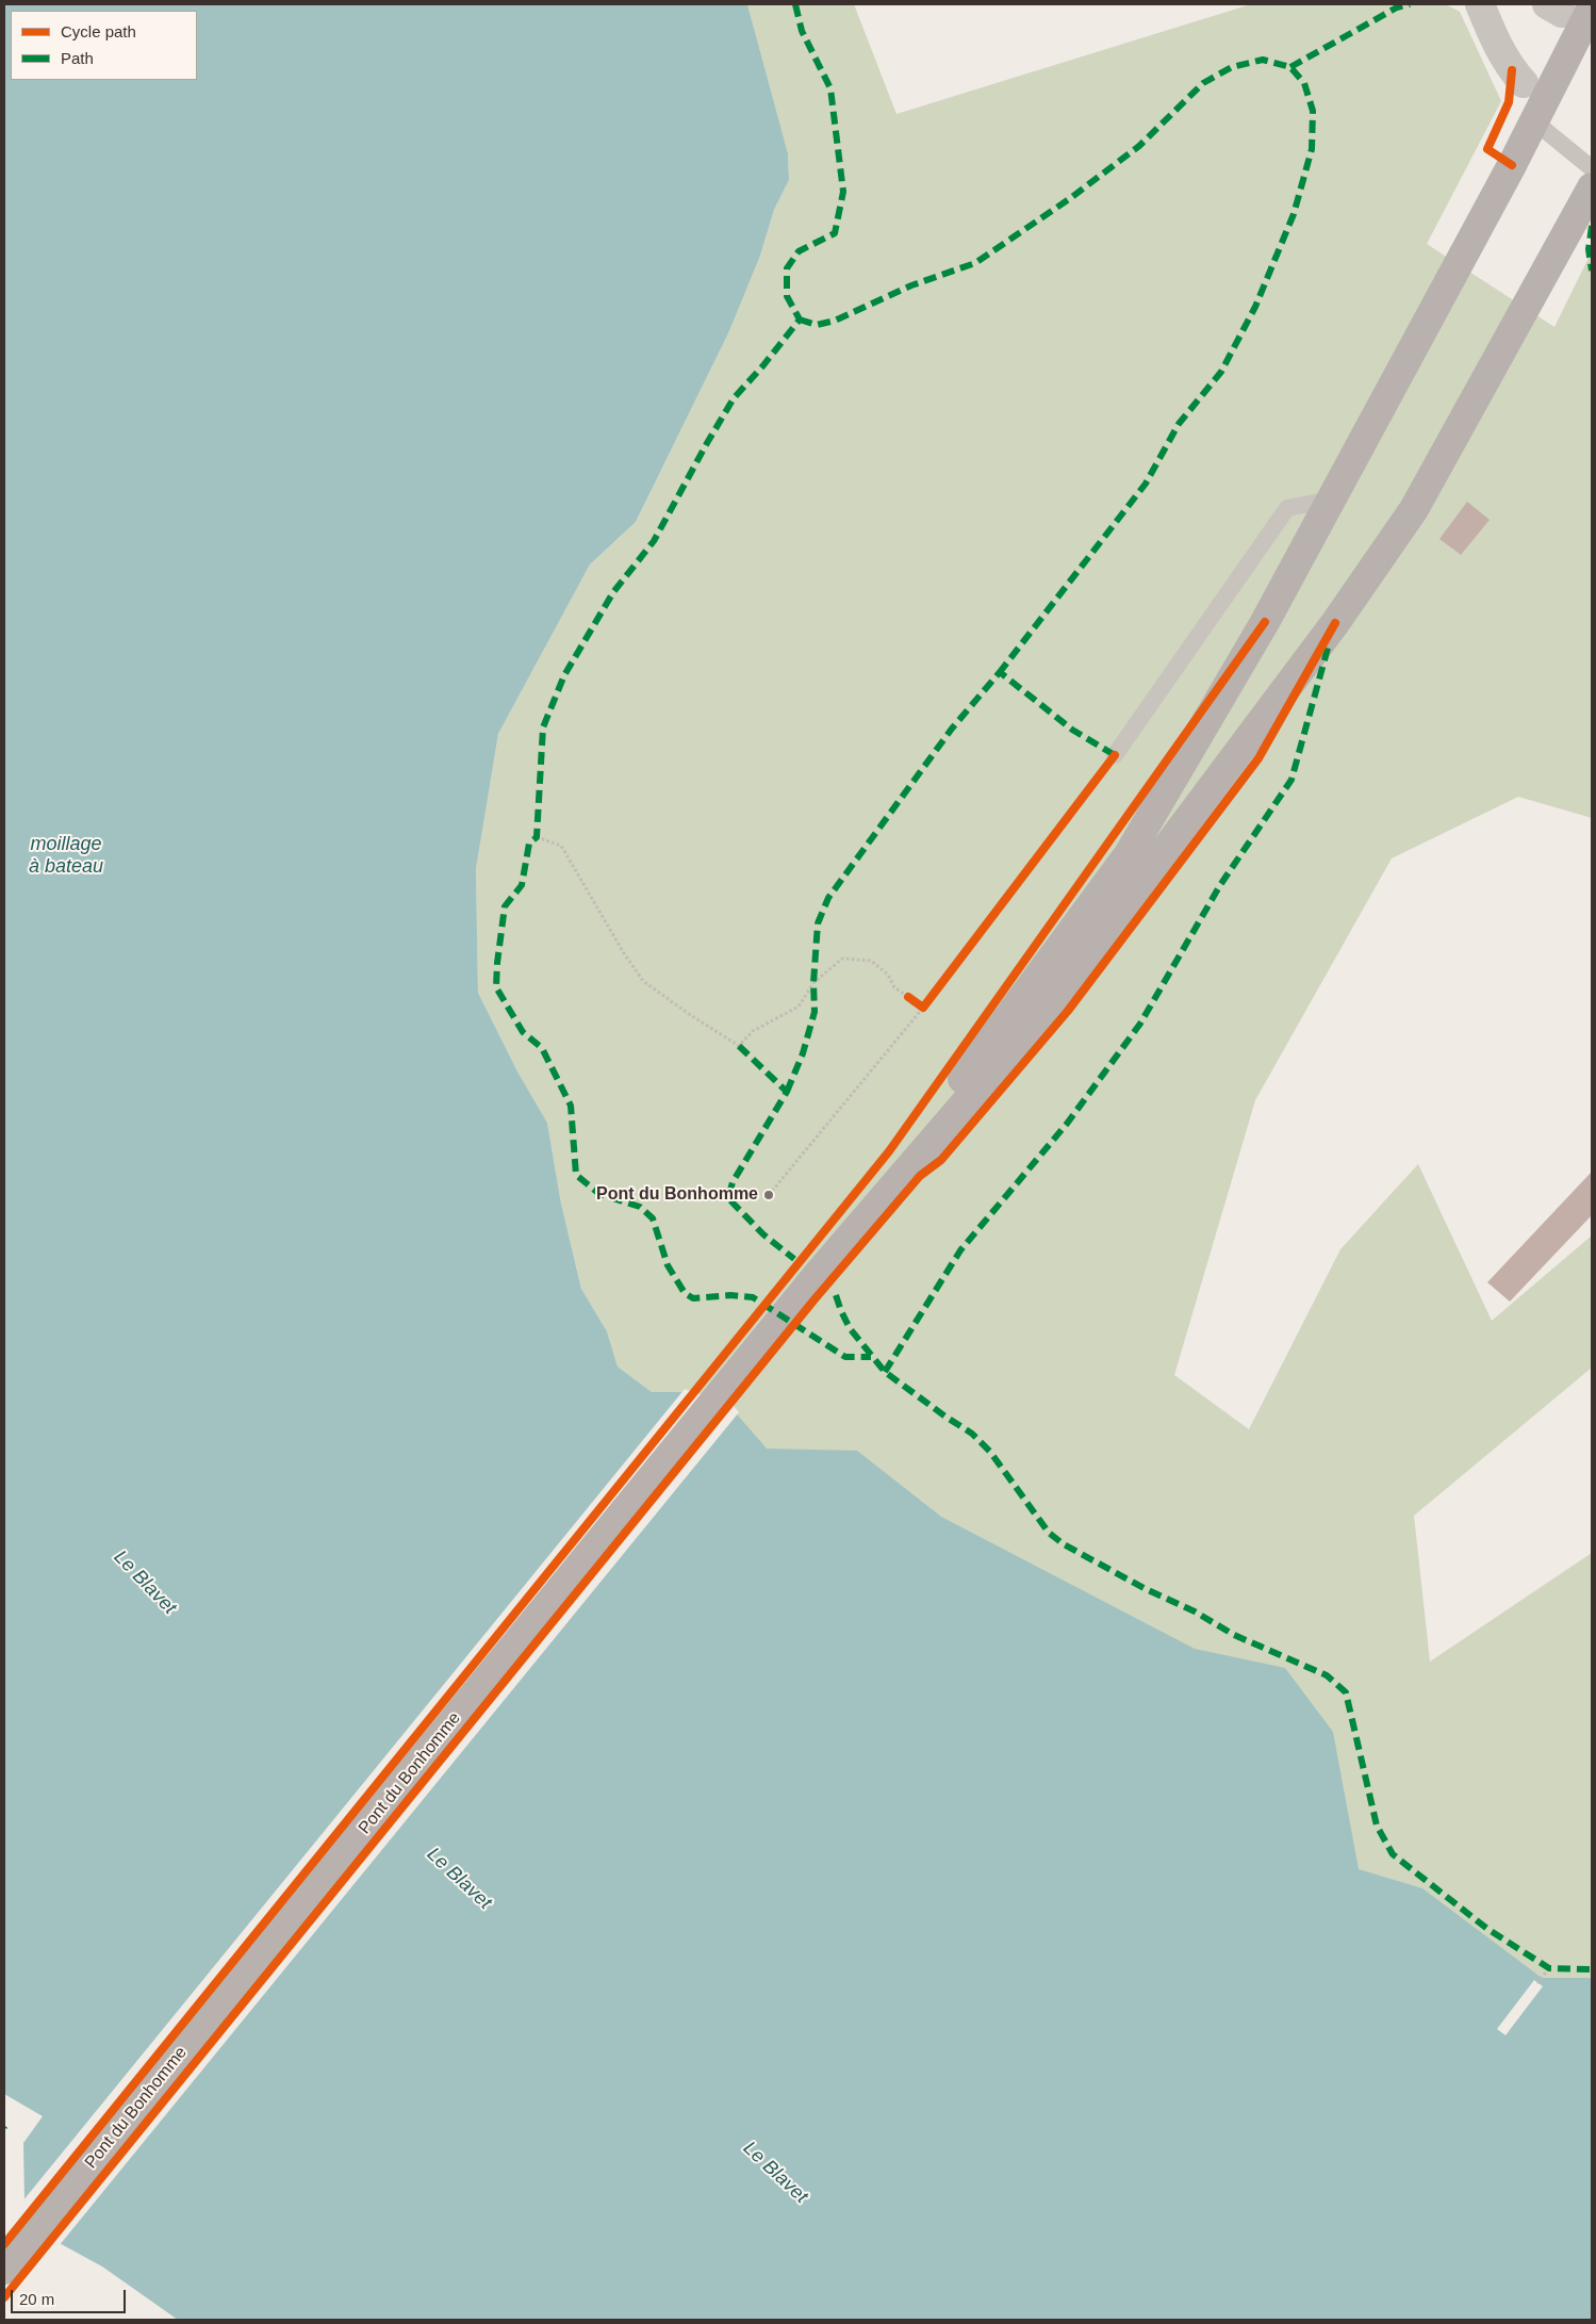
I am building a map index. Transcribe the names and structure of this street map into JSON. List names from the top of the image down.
{
  "streets": {
    "main road": ["Pont du Bonhomme"]
  },
  "water": ["moillage à bateau", "Le Blavet"],
  "places": ["Pont du Bonhomme"],
  "legend": ["Cycle path", "Path"],
  "scale_bar": "20 m"
}
